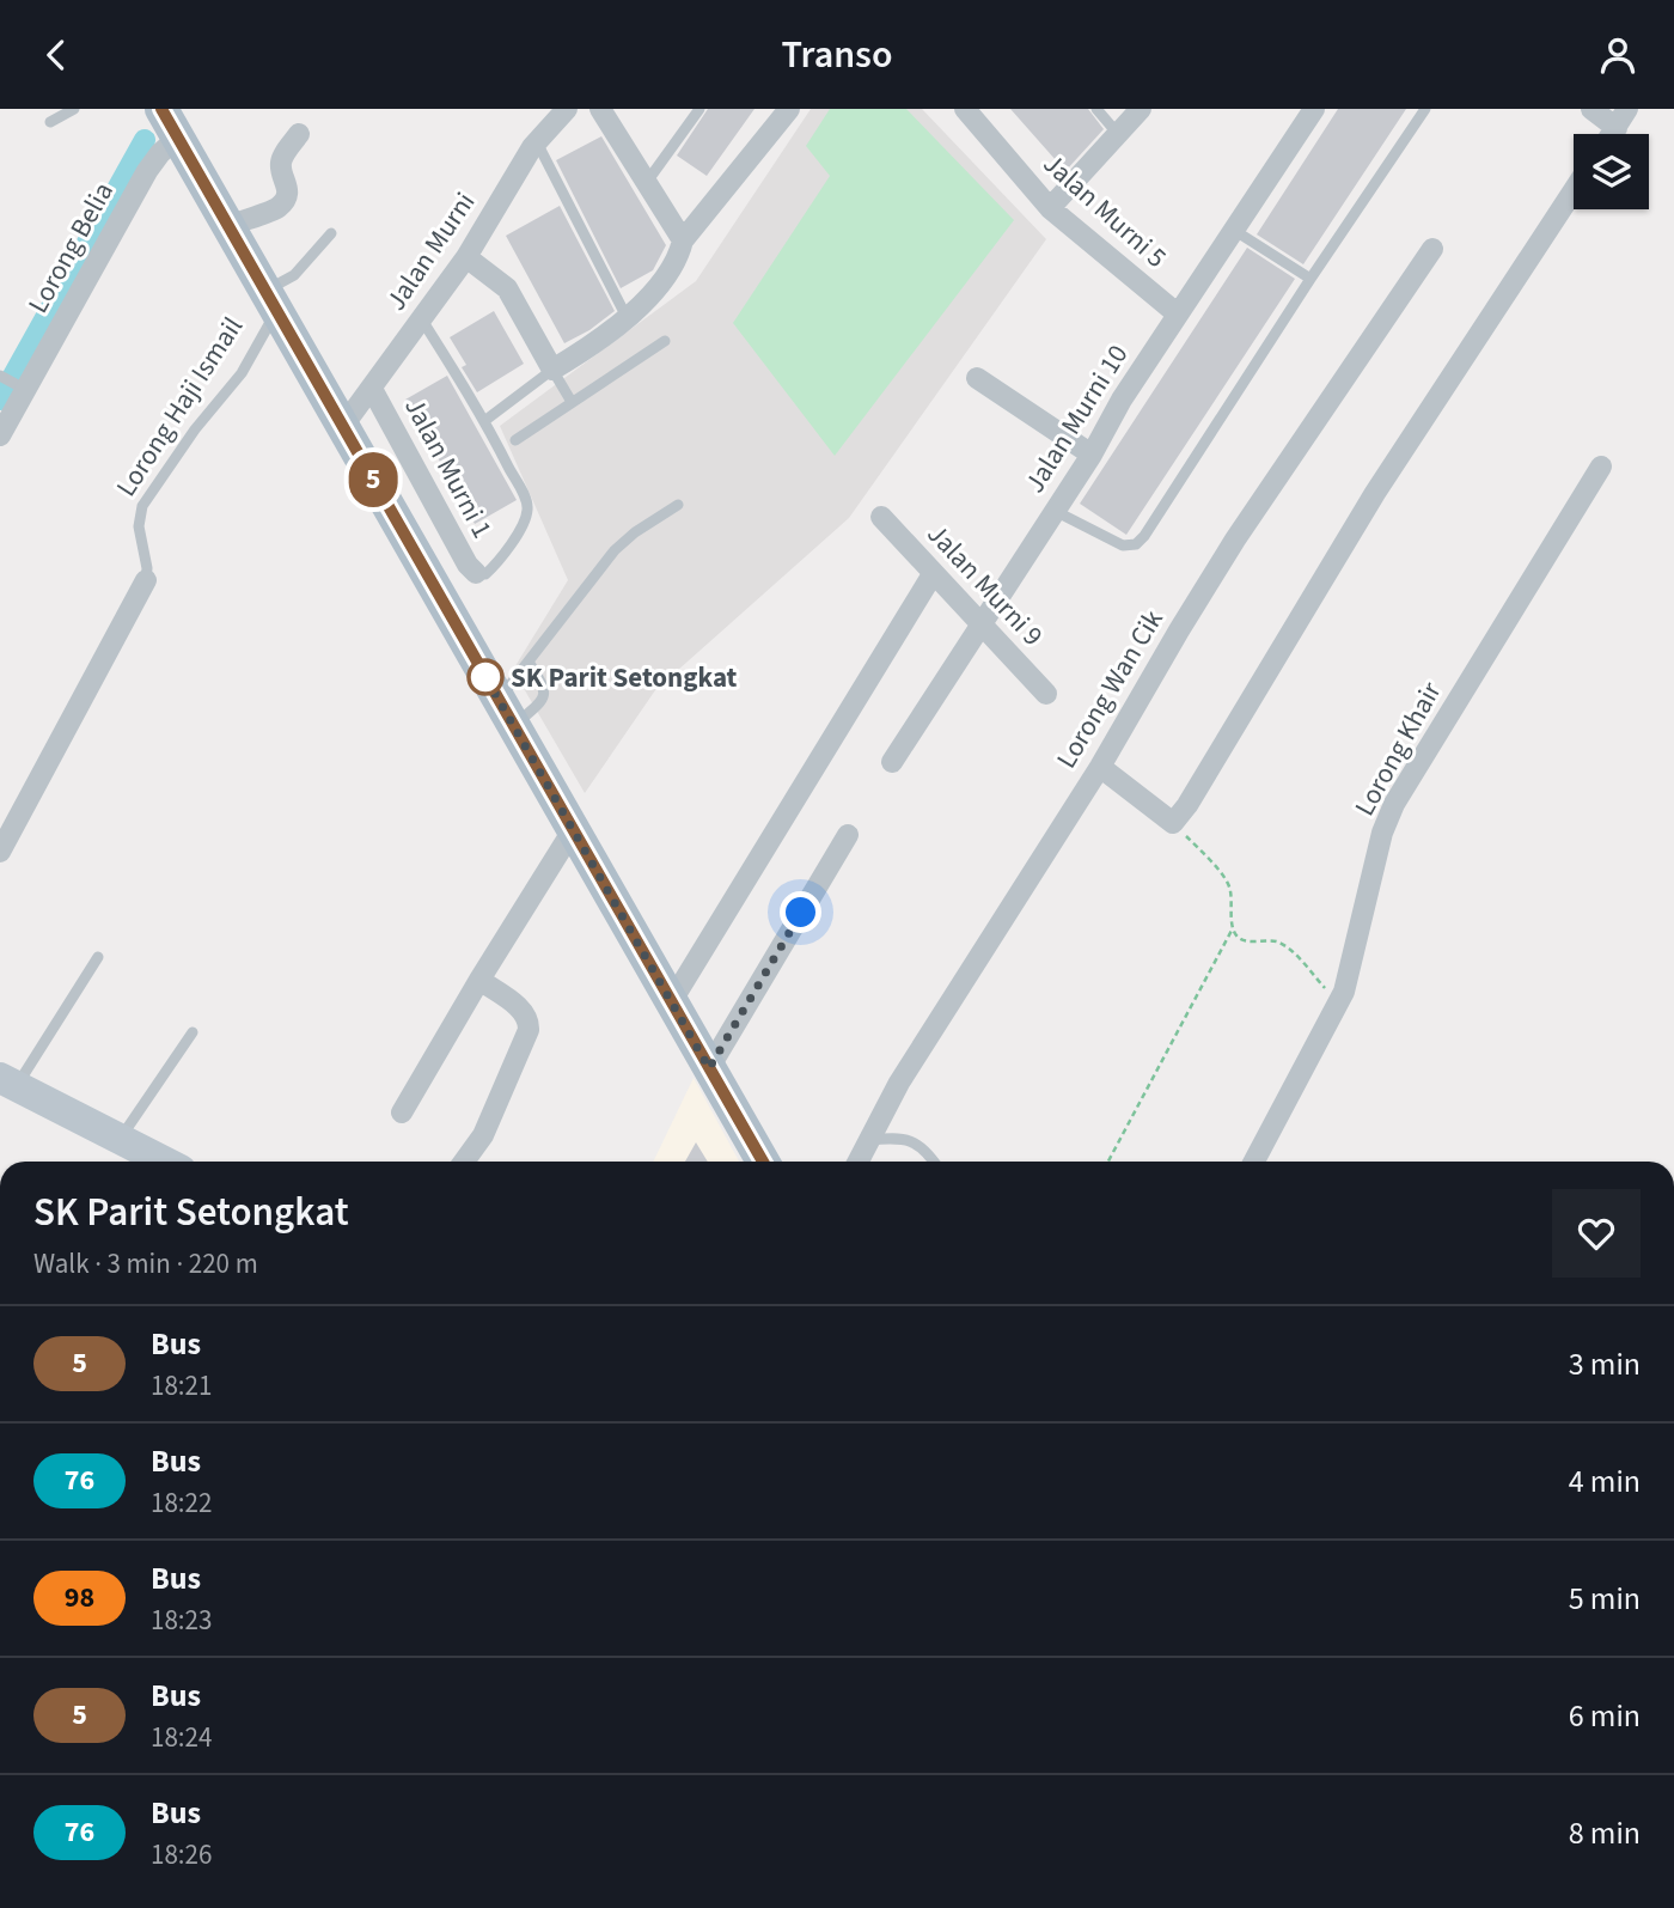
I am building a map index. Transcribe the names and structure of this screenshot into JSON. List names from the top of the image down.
{
  "streets": {
    "street": [
      "Jalan Murni 5",
      "Lorong Belia",
      "Jalan Murni",
      "Lorong Haji Ismail",
      "Jalan Murni 10",
      "Jalan Murni 1",
      "Jalan Murni 9",
      "Lorong Wan Cik",
      "Lorong Khair"
    ]
  },
  "crossings": [
    ["Jalan Murni 5", "Jalan Murni 10"],
    ["Jalan Murni", "Jalan Murni 1"],
    ["Jalan Murni 10", "Jalan Murni 9"]
  ],
  "places": ["SK Parit Setongkat"],
  "lines": ["bus line 5"],
  "page": {
    "header": "Transo",
    "on_map": "5",
    "heading": ["SK Parit Setongkat", "Walk · 3 min · 220 m"],
    "list": [
      {
        "mark": "5",
        "name": "Bus",
        "note": "18:21",
        "value": "3 min"
      },
      {
        "mark": "76",
        "name": "Bus",
        "note": "18:22",
        "value": "4 min"
      },
      {
        "mark": "98",
        "name": "Bus",
        "note": "18:23",
        "value": "5 min"
      },
      {
        "mark": "5",
        "name": "Bus",
        "note": "18:24",
        "value": "6 min"
      },
      {
        "mark": "76",
        "name": "Bus",
        "note": "18:26",
        "value": "8 min"
      }
    ]
  }
}
